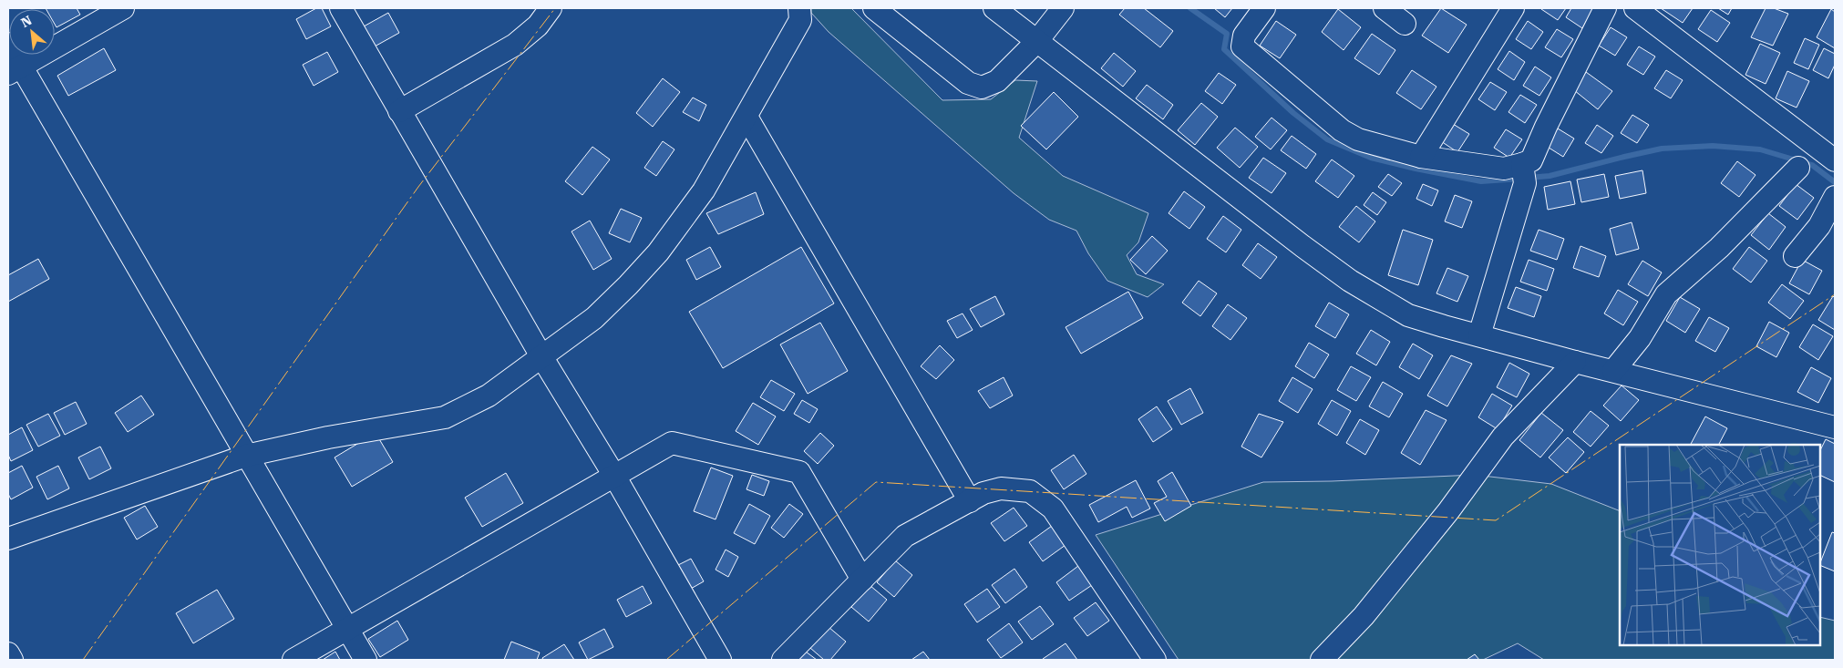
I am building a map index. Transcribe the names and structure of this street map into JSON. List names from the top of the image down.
{
  "north": "top left"
}
